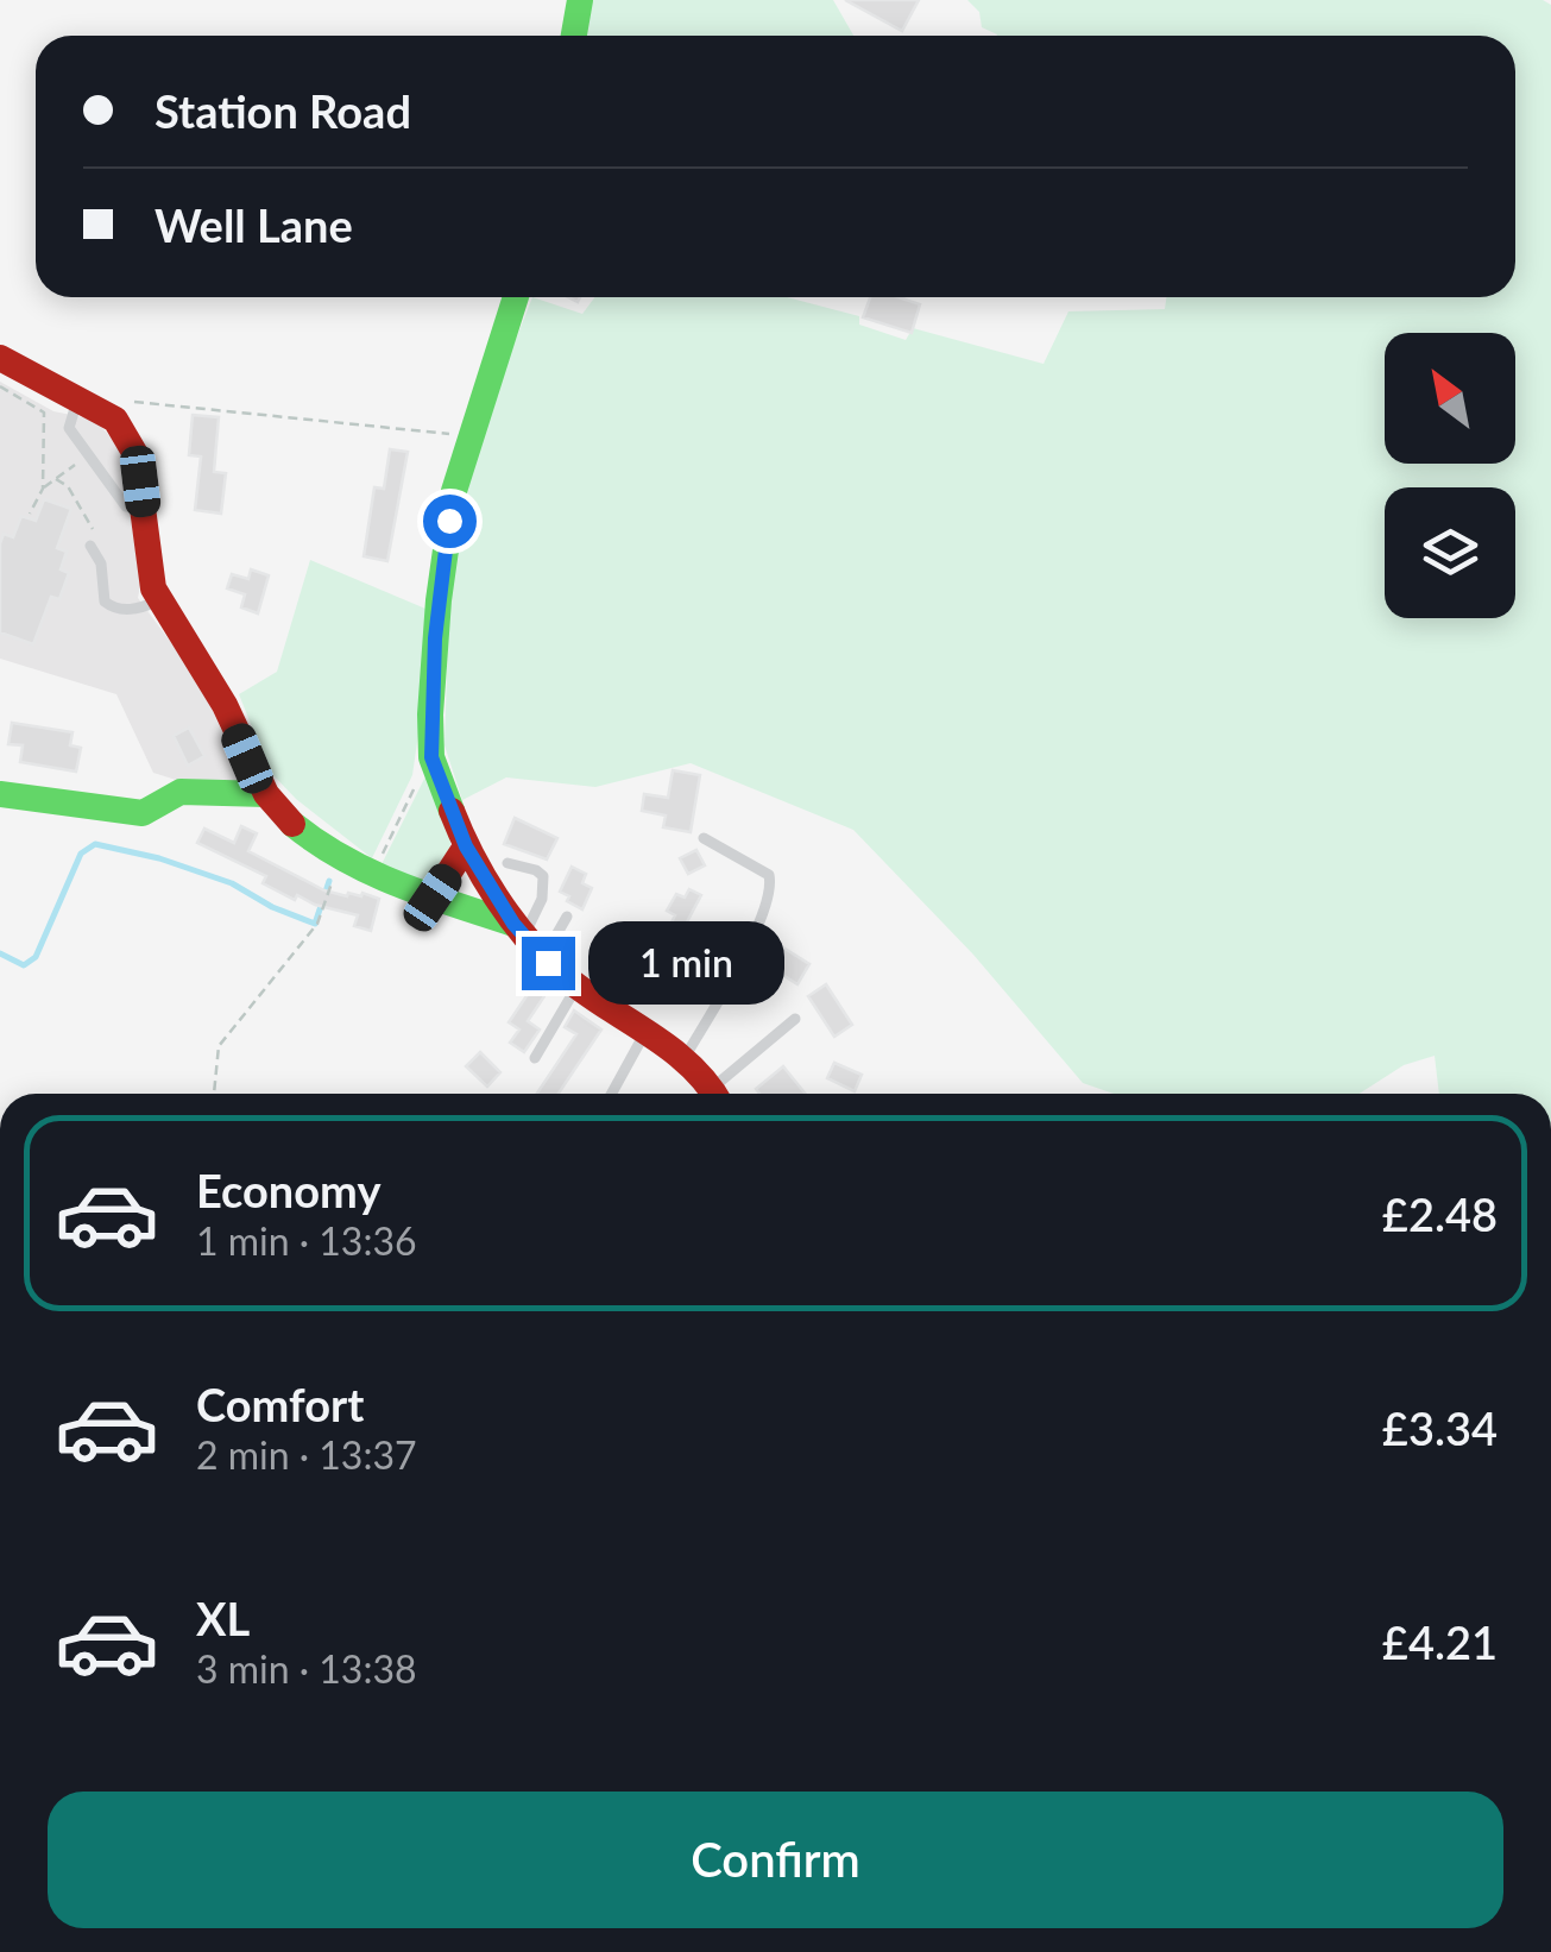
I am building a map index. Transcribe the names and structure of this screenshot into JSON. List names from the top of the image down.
{
  "north": "top left",
  "page": {
    "banner": ["Station Road", "Well Lane"],
    "bubble": "1 min",
    "list": [
      {
        "name": "Economy",
        "note": "1 min · 13:36",
        "value": "£2.48"
      },
      {
        "name": "Comfort",
        "note": "2 min · 13:37",
        "value": "£3.34"
      },
      {
        "name": "XL",
        "note": "3 min · 13:38",
        "value": "£4.21"
      }
    ],
    "buttons": "Confirm"
  }
}
